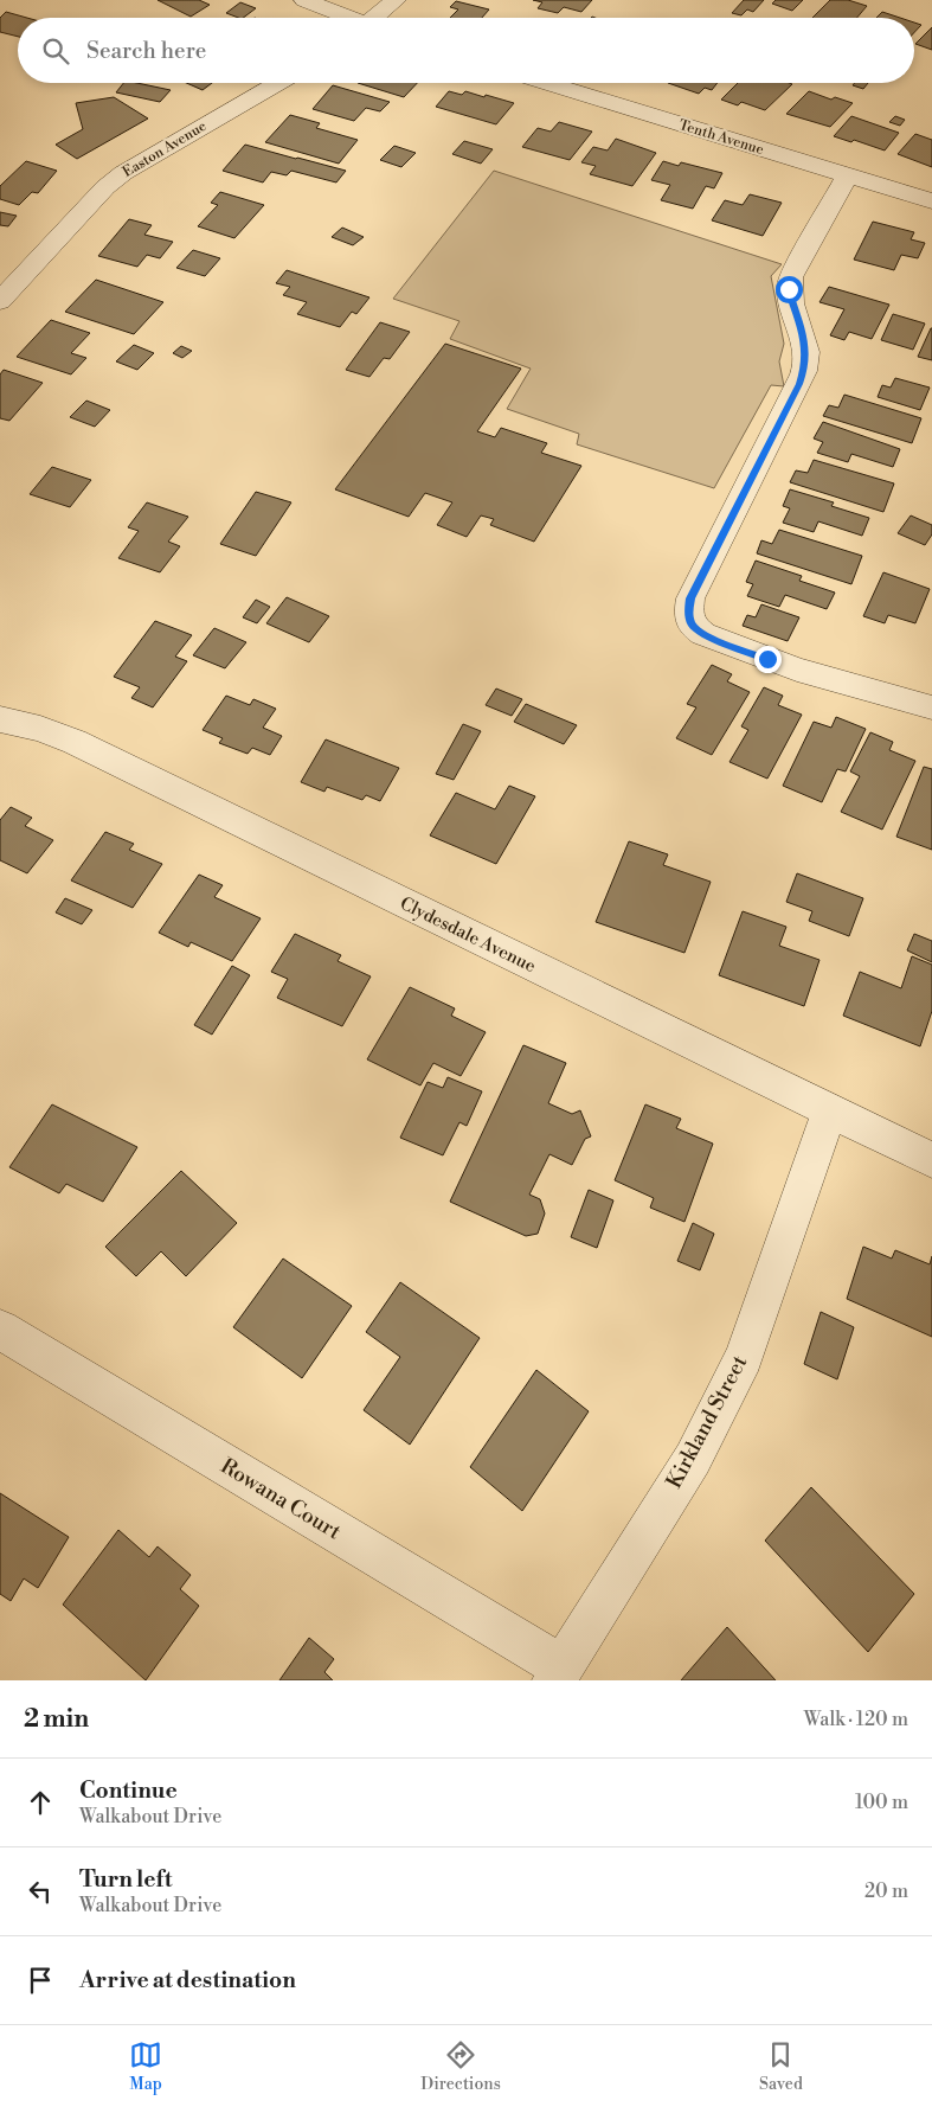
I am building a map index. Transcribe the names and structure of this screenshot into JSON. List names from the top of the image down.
{
  "streets": {
    "street": [
      "Tenth Avenue",
      "Easton Avenue",
      "Clydesdale Avenue",
      "Kirkland Street",
      "Rowana Court"
    ]
  },
  "crossings": [
    ["Clydesdale Avenue", "Kirkland Street"],
    ["Kirkland Street", "Rowana Court"]
  ],
  "page": {
    "search": "Search here",
    "heading": ["2 min", "Walk · 120 m"],
    "list": [
      ["Continue", "Walkabout Drive", "100 m"],
      ["Turn left", "Walkabout Drive", "20 m"],
      "Arrive at destination"
    ],
    "nav": ["Map", "Directions", "Saved"]
  }
}
